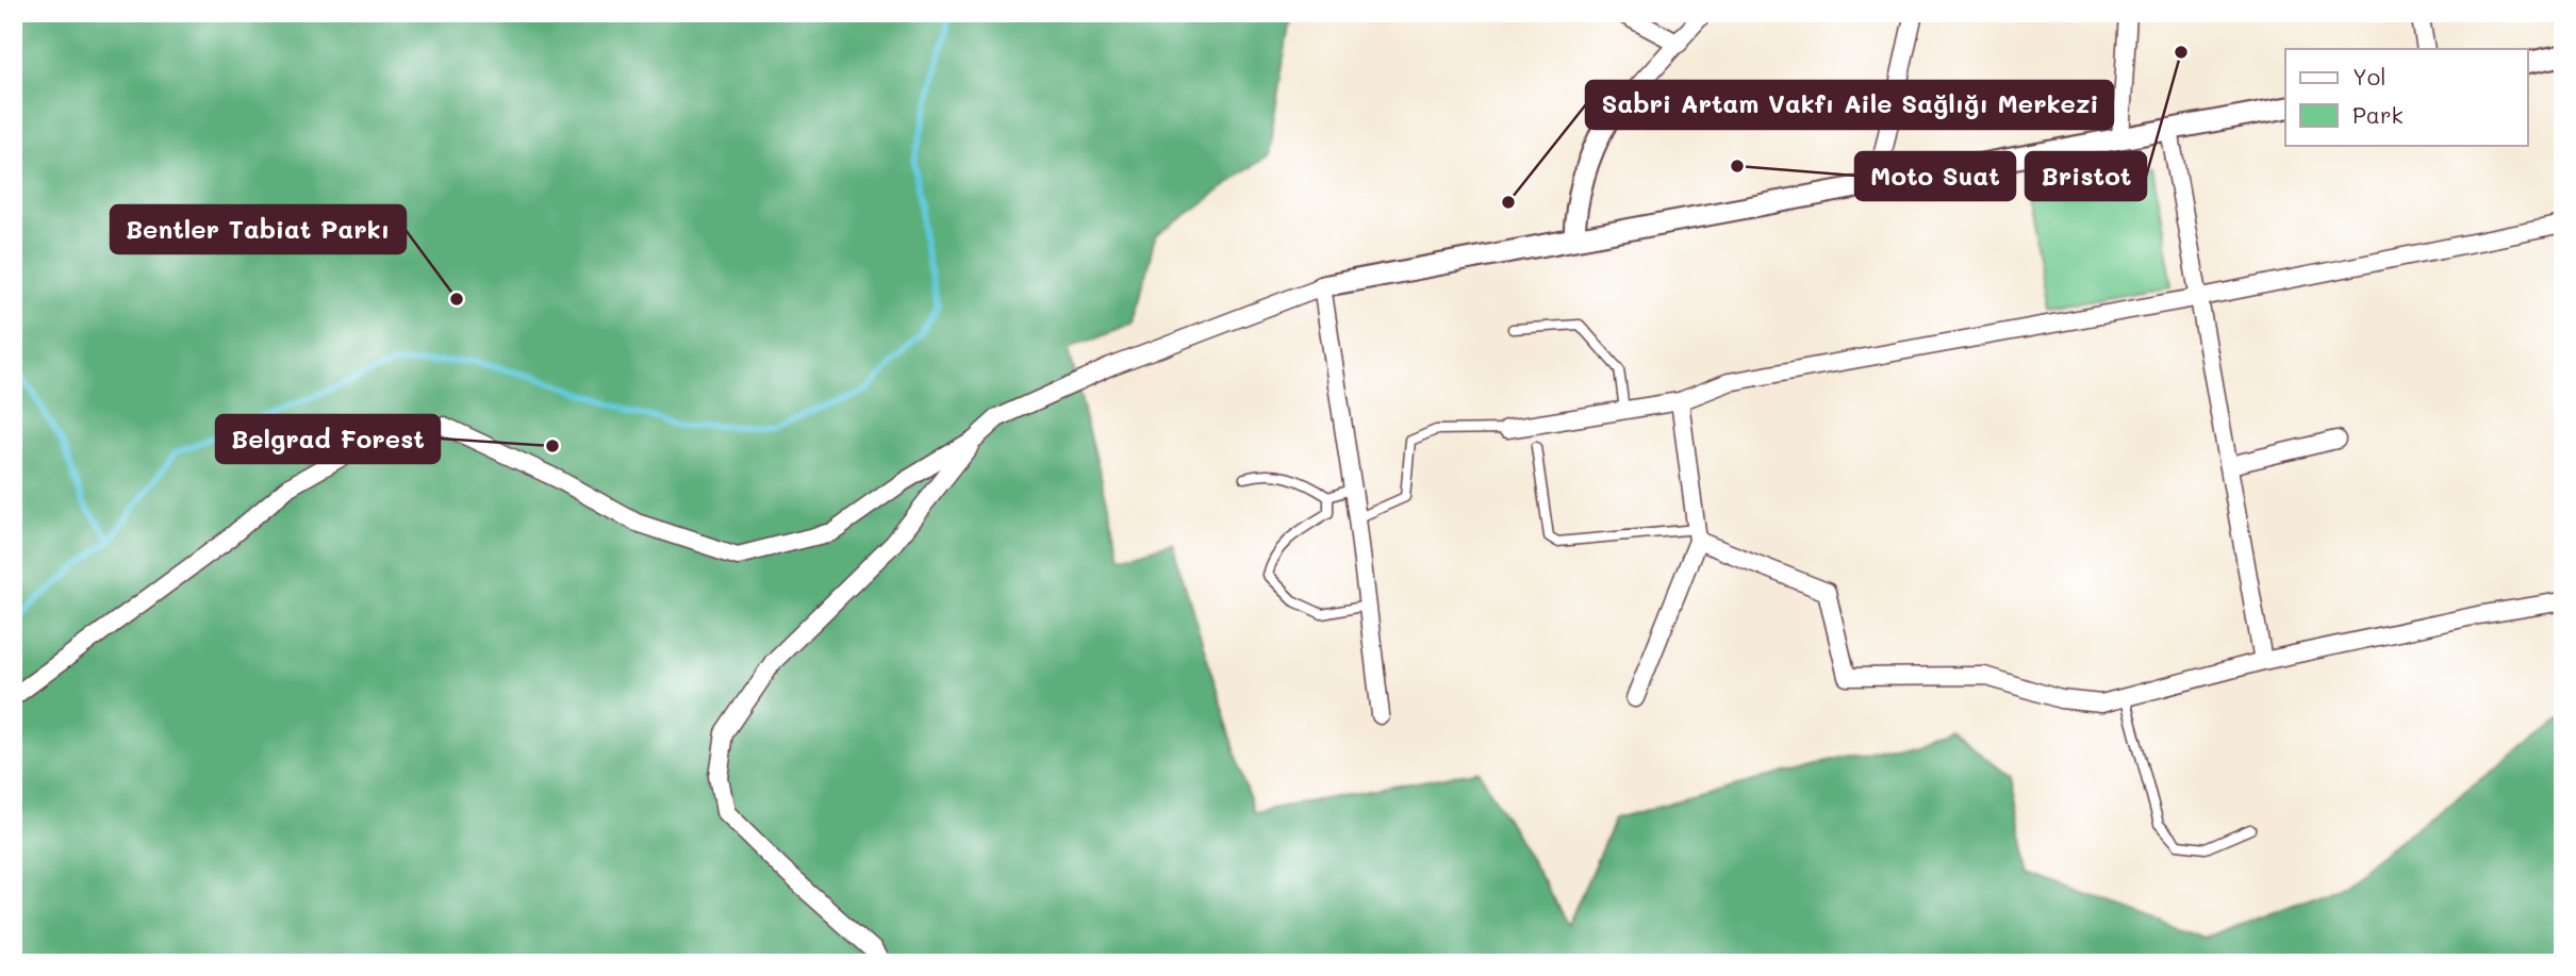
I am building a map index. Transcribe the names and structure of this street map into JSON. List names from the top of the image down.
{
  "places": [
    "Bristot",
    "Moto Suat",
    "Sabri Artam Vakfı Aile Sağlığı Merkezi",
    "Bentler Tabiat Parkı",
    "Belgrad Forest"
  ],
  "legend": ["Yol", "Park"]
}
